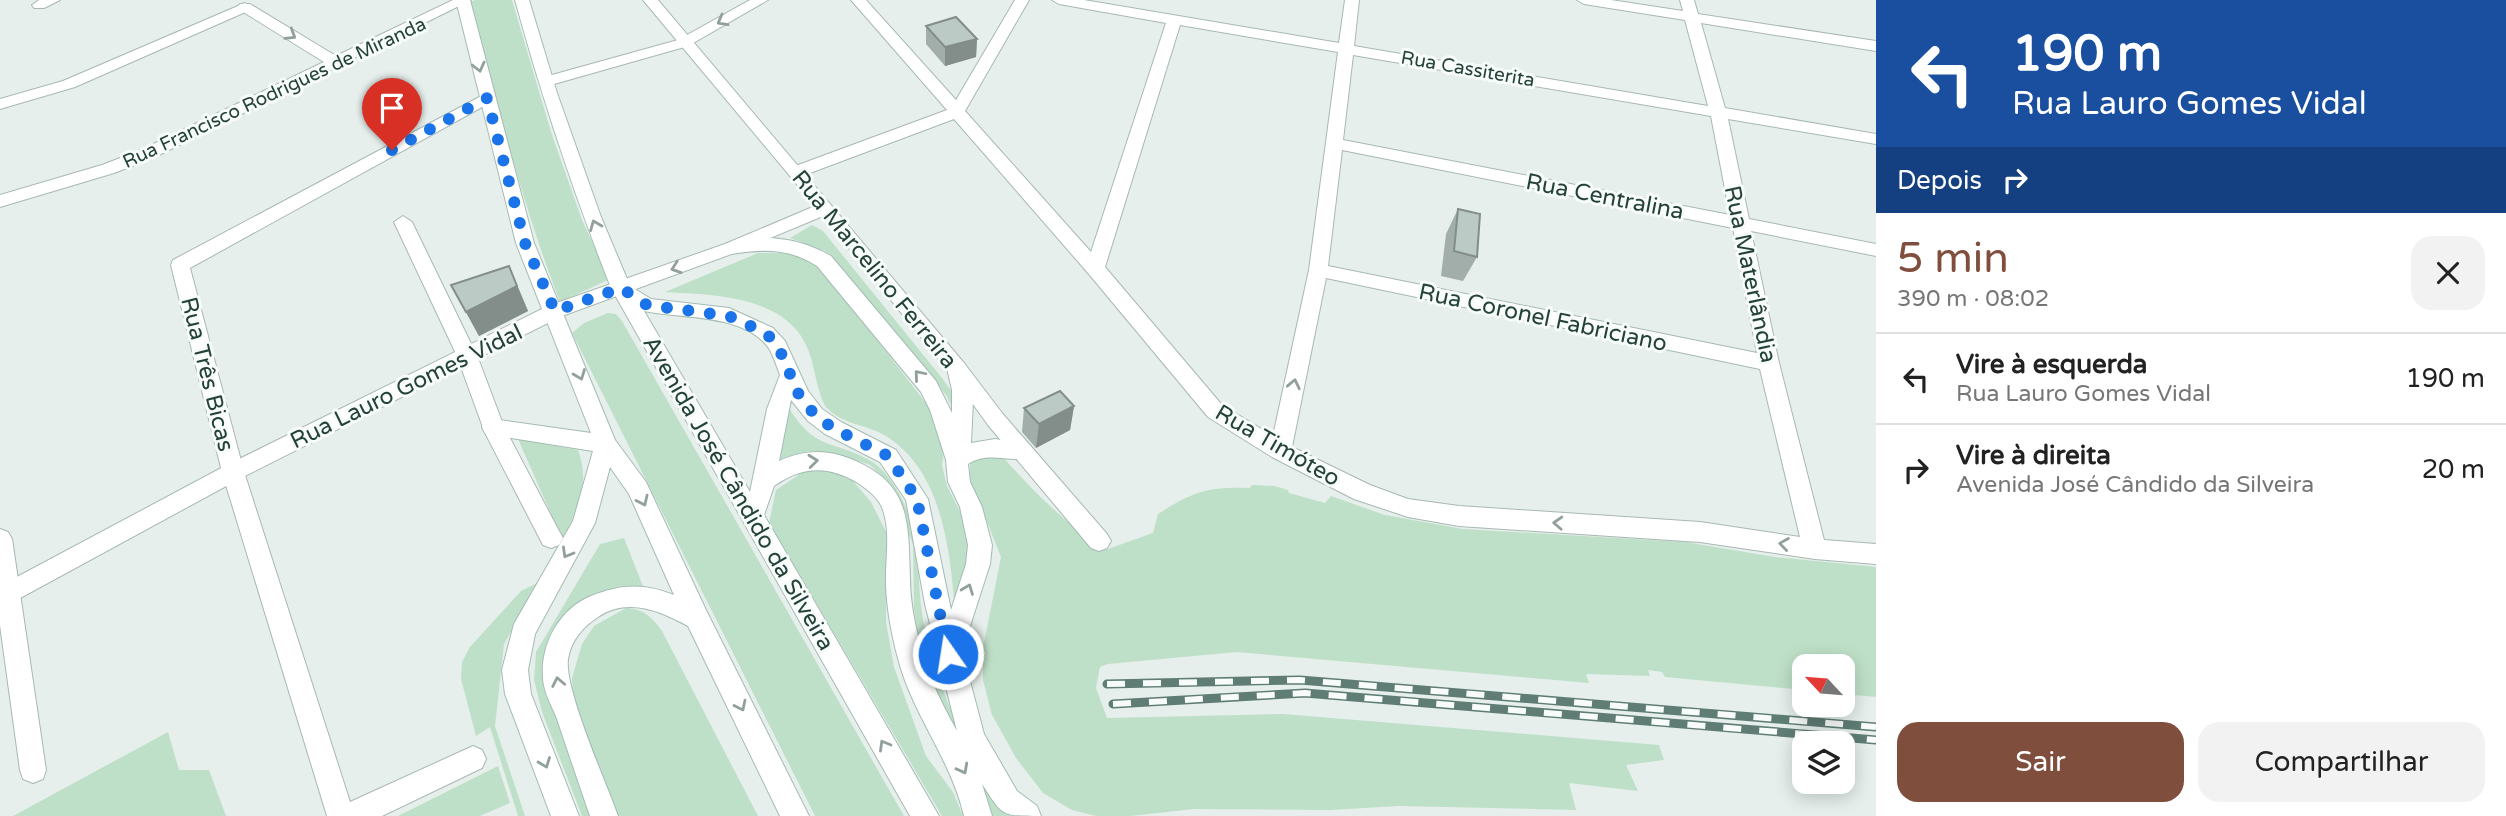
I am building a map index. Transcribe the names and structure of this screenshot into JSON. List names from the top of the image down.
{
  "streets": {
    "street": [
      "Rua Cassiterita",
      "Rua Francisco Rodrigues de Miranda",
      "Rua Centralina",
      "Rua Marcelino Ferreira",
      "Rua Materlândia",
      "Rua Coronel Fabriciano",
      "Rua Três Bicas",
      "Rua Lauro Gomes Vidal",
      "Rua Timóteo",
      "Avenida José Cândido da Silveira"
    ]
  },
  "crossings": [
    ["Rua Cassiterita", "Rua Materlândia"],
    ["Rua Centralina", "Rua Materlândia"],
    ["Rua Marcelino Ferreira", "Rua Lauro Gomes Vidal"],
    ["Rua Materlândia", "Rua Coronel Fabriciano"],
    ["Rua Materlândia", "Rua Timóteo"],
    ["Rua Três Bicas", "Rua Lauro Gomes Vidal"],
    ["Rua Lauro Gomes Vidal", "Avenida José Cândido da Silveira"]
  ],
  "one_way": ["Rua Timóteo"],
  "north": "top left",
  "page": {
    "turn": ["190 m", "Rua Lauro Gomes Vidal"],
    "then": "Depois",
    "heading": ["5 min", "390 m · 08:02"],
    "list": [
      {
        "name": "Vire à esquerda",
        "note": "Rua Lauro Gomes Vidal",
        "value": "190 m"
      },
      {
        "name": "Vire à direita",
        "note": "Avenida José Cândido da Silveira",
        "value": "20 m"
      }
    ],
    "buttons": ["Sair", "Compartilhar"]
  }
}
